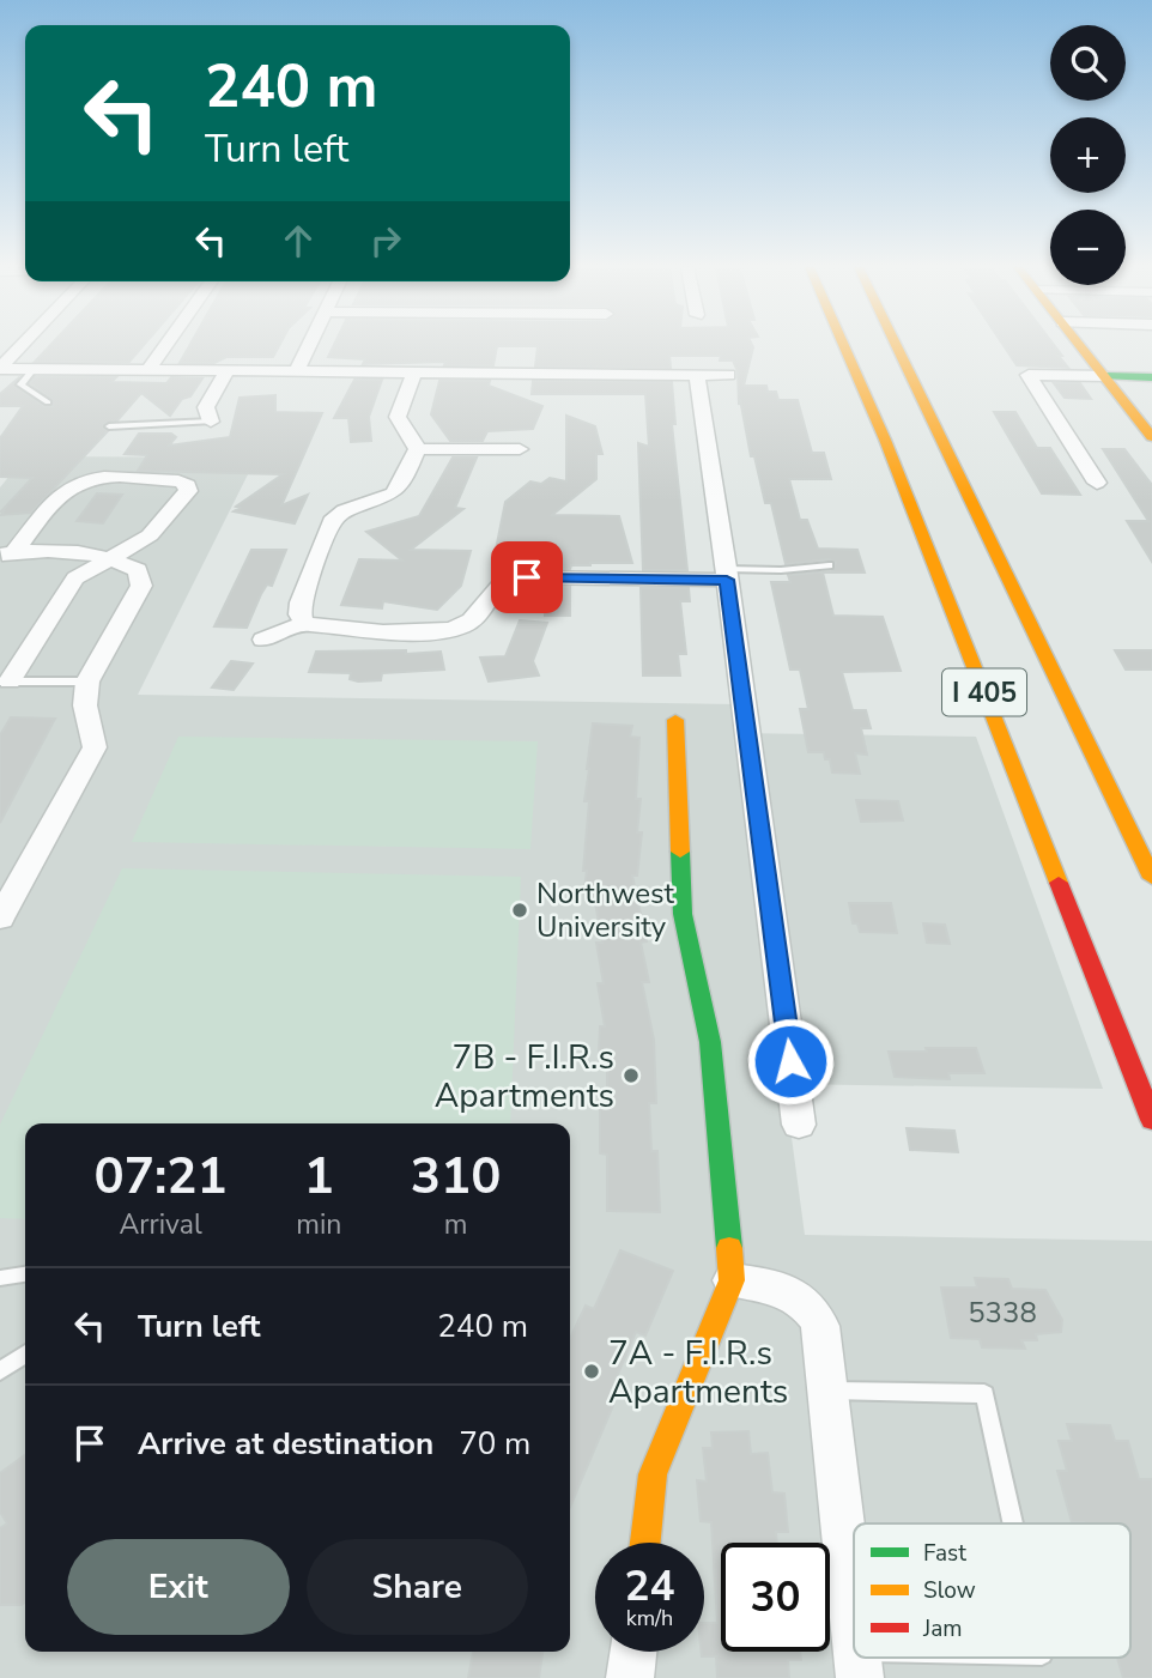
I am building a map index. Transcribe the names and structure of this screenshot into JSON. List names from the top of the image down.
{
  "streets": {
    "main road": ["I 405"]
  },
  "places": ["Northwest University", "7B - F.I.R.s Apartments", "7A - F.I.R.s Apartments"],
  "house_numbers": ["5338"],
  "legend": ["Fast", "Slow", "Jam"],
  "page": {
    "map_buttons": ["+", "−"],
    "turn": ["240 m", "Turn left"],
    "eta": [
      "07:21",
      "Arrival",
      "1",
      "min",
      "310",
      "m"
    ],
    "list": [
      {
        "name": "Turn left",
        "value": "240 m"
      },
      {
        "name": "Arrive at destination",
        "value": "70 m"
      }
    ],
    "buttons": ["Exit", "Share"],
    "speed": "24 km/h",
    "limit": "30"
  }
}
